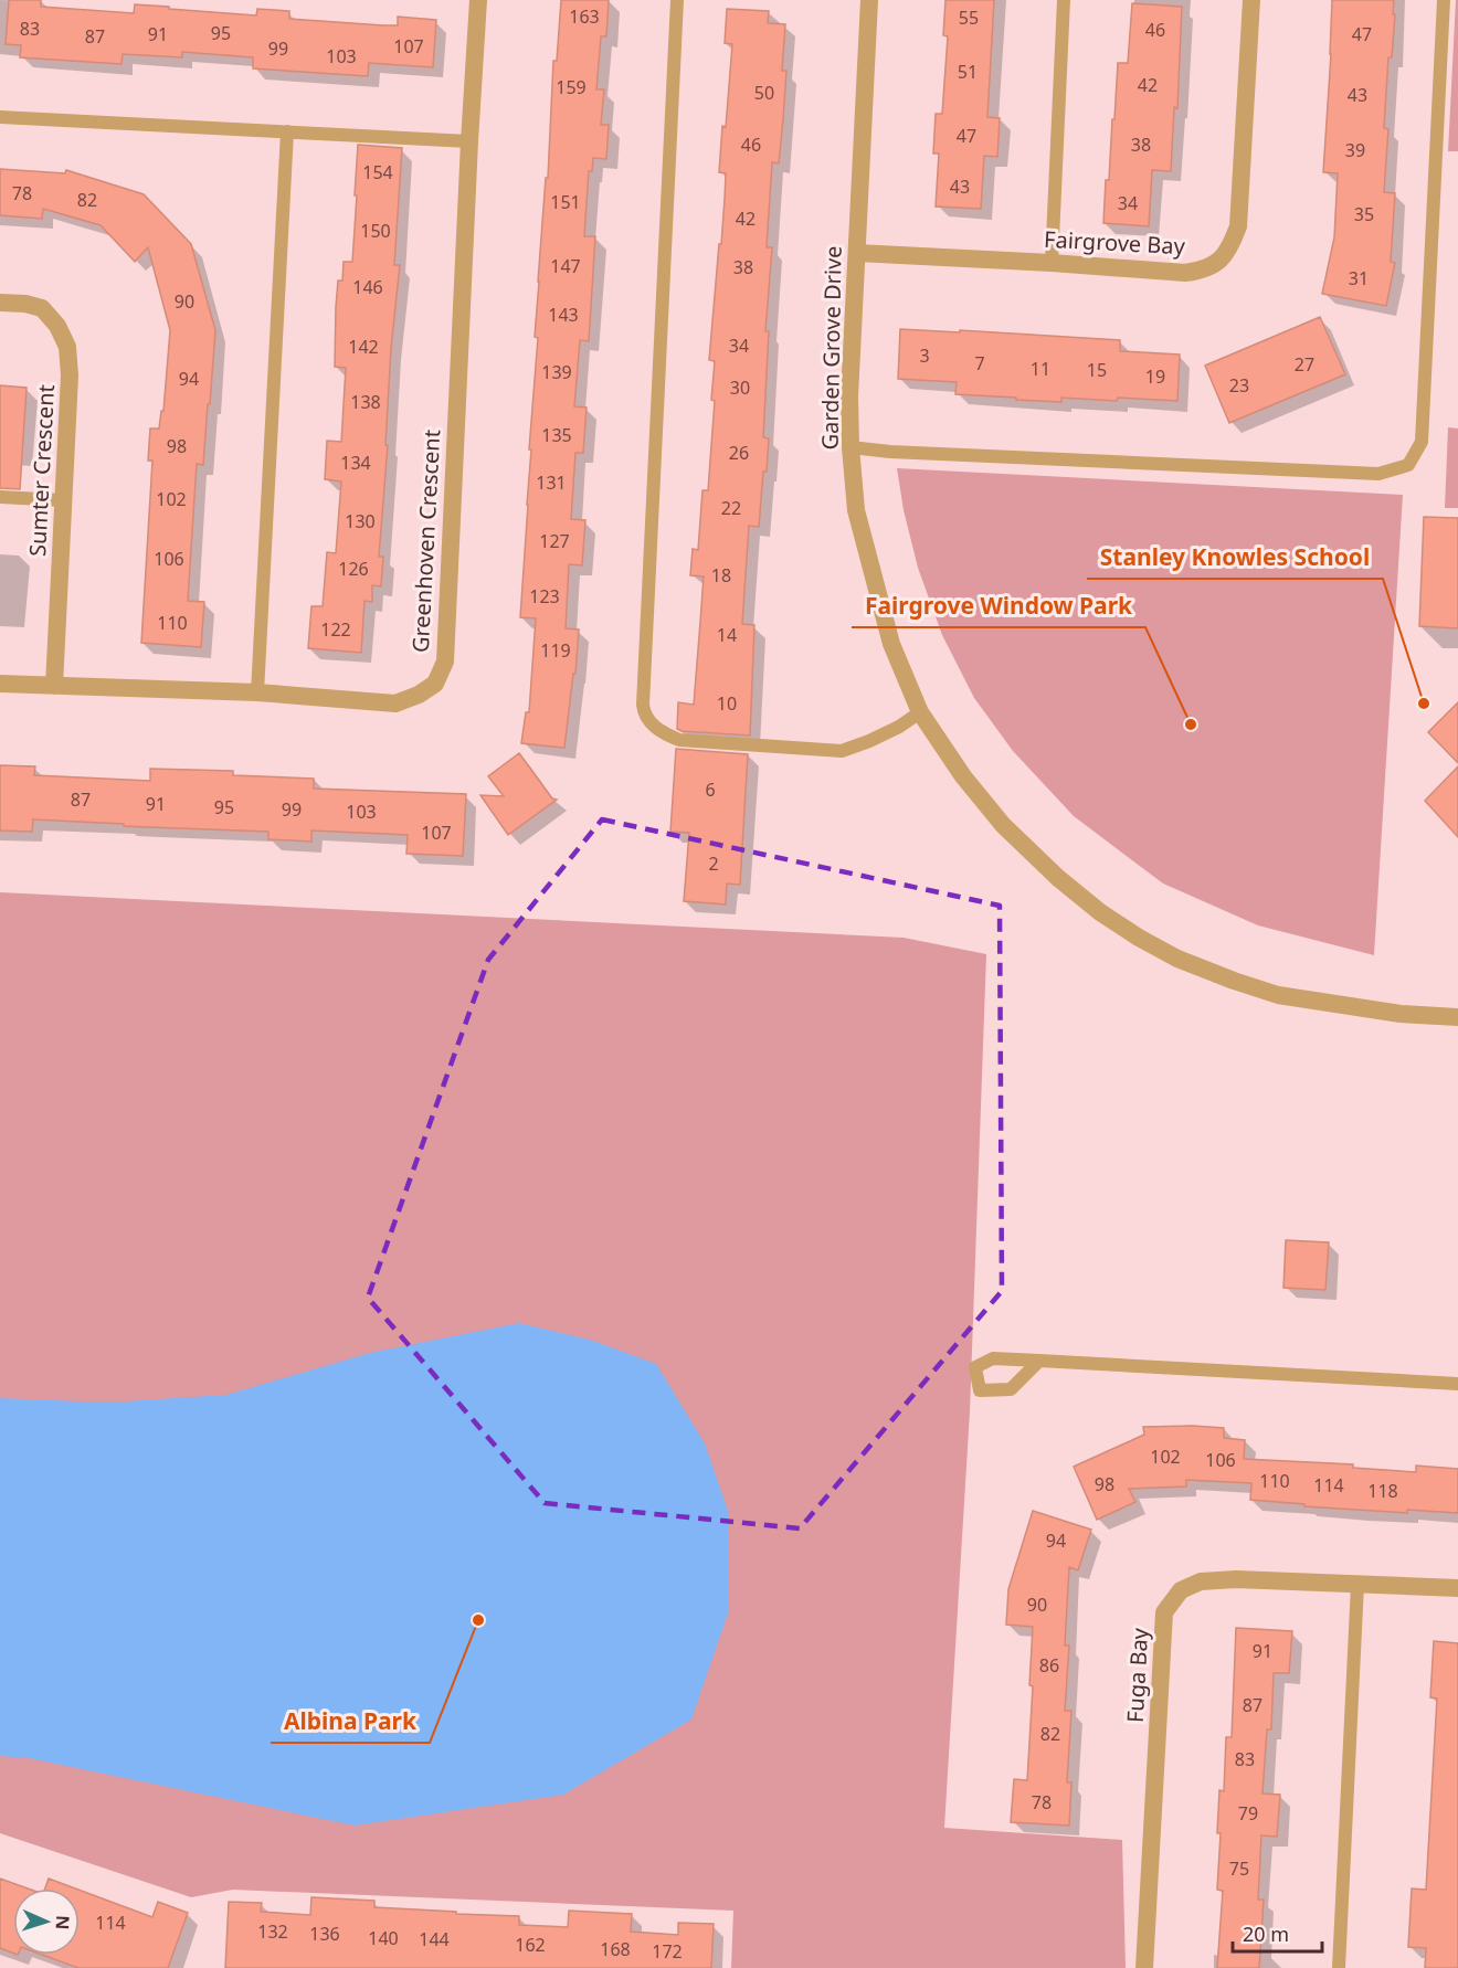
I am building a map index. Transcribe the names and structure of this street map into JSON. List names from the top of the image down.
{
  "streets": {
    "street": [
      "Fairgrove Bay",
      "Garden Grove Drive",
      "Sumter Crescent",
      "Greenhoven Crescent",
      "Fuga Bay"
    ]
  },
  "crossings": [
    ["Fairgrove Bay", "Garden Grove Drive"],
    ["Sumter Crescent", "Greenhoven Crescent"]
  ],
  "places": ["Stanley Knowles School", "Fairgrove Window Park", "Albina Park"],
  "house_numbers": [
    "163",
    "55",
    "83",
    "46",
    "95",
    "91",
    "47",
    "87",
    "107",
    "99",
    "103",
    "51",
    "42",
    "159",
    "50",
    "43",
    "47",
    "46",
    "38",
    "39",
    "154",
    "43",
    "78",
    "82",
    "151",
    "34",
    "35",
    "42",
    "150",
    "147",
    "38",
    "31",
    "146",
    "90",
    "143",
    "34",
    "142",
    "3",
    "7",
    "27",
    "11",
    "15",
    "139",
    "19",
    "94",
    "23",
    "30",
    "138",
    "135",
    "98",
    "26",
    "134",
    "131",
    "102",
    "22",
    "130",
    "127",
    "106",
    "126",
    "18",
    "123",
    "110",
    "122",
    "14",
    "119",
    "10",
    "6",
    "87",
    "91",
    "95",
    "99",
    "103",
    "107",
    "2",
    "102",
    "106",
    "110",
    "98",
    "114",
    "118",
    "94",
    "90",
    "91",
    "86",
    "87",
    "82",
    "83",
    "78",
    "79",
    "75",
    "114",
    "132",
    "136",
    "140",
    "144",
    "162",
    "168",
    "172"
  ],
  "scale_bar": "20 m",
  "north": "right"
}
